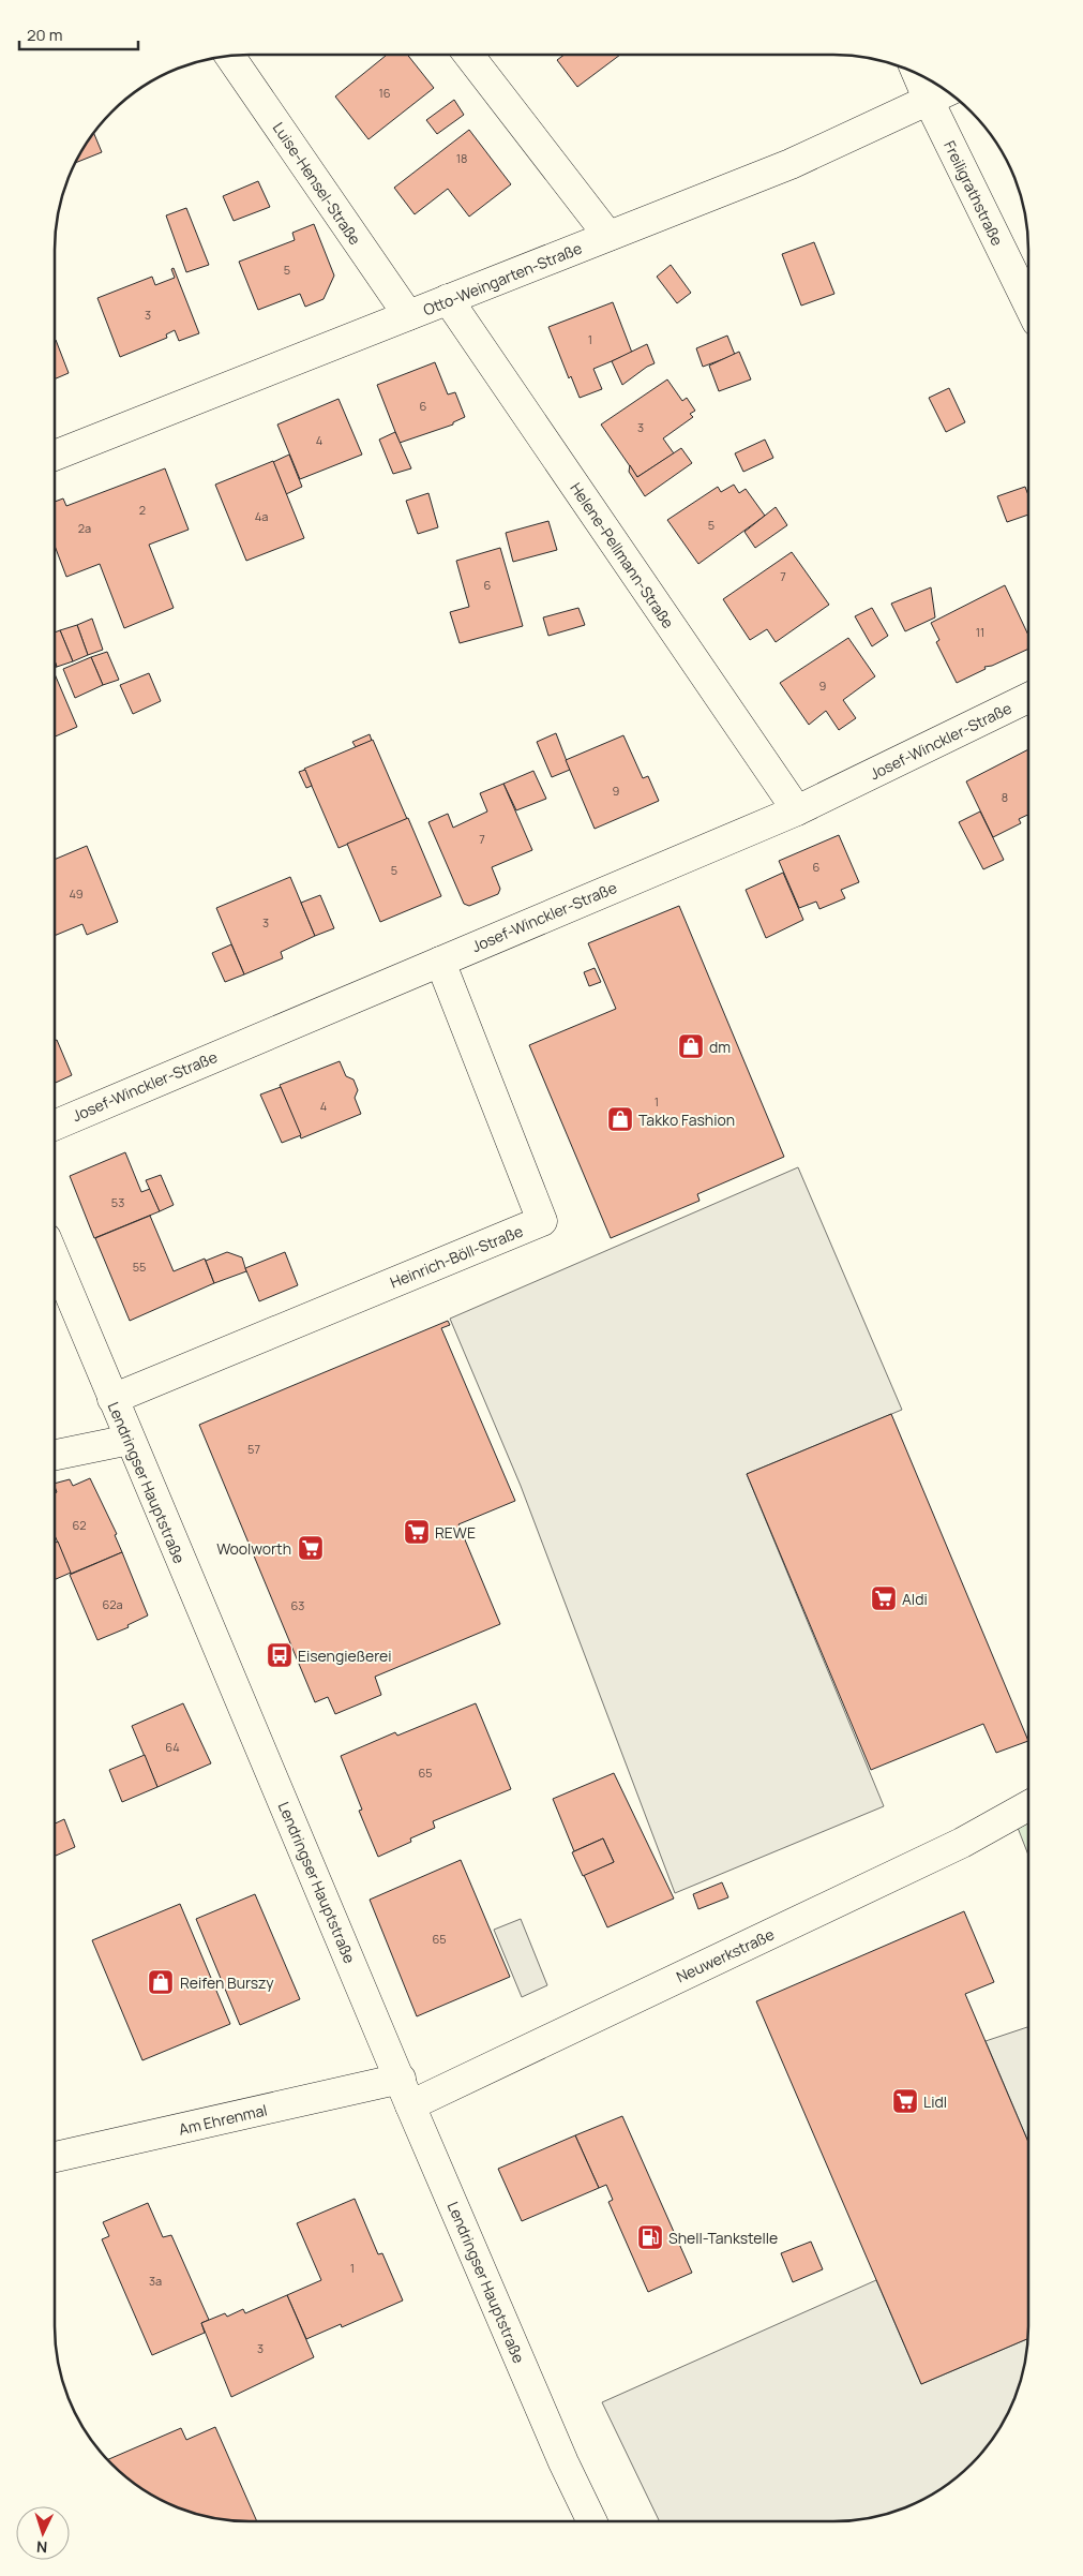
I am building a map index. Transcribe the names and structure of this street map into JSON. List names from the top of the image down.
{
  "streets": {
    "street": [
      "Luise-Hensel-Straße",
      "Freiligrathstraße",
      "Otto-Weingarten-Straße",
      "Helene-Pellmann-Straße",
      "Josef-Winckler-Straße",
      "Heinrich-Böll-Straße",
      "Lendringser Hauptstraße",
      "Neuwerkstraße",
      "Am Ehrenmal"
    ]
  },
  "crossings": [
    ["Luise-Hensel-Straße", "Otto-Weingarten-Straße"],
    ["Freiligrathstraße", "Otto-Weingarten-Straße"],
    ["Otto-Weingarten-Straße", "Helene-Pellmann-Straße"],
    ["Helene-Pellmann-Straße", "Josef-Winckler-Straße"],
    ["Josef-Winckler-Straße", "Heinrich-Böll-Straße"],
    ["Heinrich-Böll-Straße", "Lendringser Hauptstraße"],
    ["Lendringser Hauptstraße", "Neuwerkstraße"],
    ["Lendringser Hauptstraße", "Am Ehrenmal"]
  ],
  "places": {
    "shop": ["dm", "Takko Fashion", "Reifen Burszy"],
    "supermarket": [
      "REWE",
      "Woolworth",
      "Aldi",
      "Lidl"
    ],
    "bus stop": ["Eisengießerei"],
    "fuel station": ["Shell-Tankstelle"]
  },
  "house_numbers": [
    "16",
    "18",
    "5",
    "3",
    "1",
    "6",
    "3",
    "4",
    "2",
    "4a",
    "5",
    "2a",
    "7",
    "6",
    "11",
    "9",
    "9",
    "8",
    "7",
    "6",
    "5",
    "49",
    "3",
    "1",
    "4",
    "53",
    "55",
    "57",
    "62",
    "62a",
    "63",
    "64",
    "65",
    "65",
    "1",
    "3a",
    "3"
  ],
  "scale_bar": "20 m",
  "north": "bottom"
}
